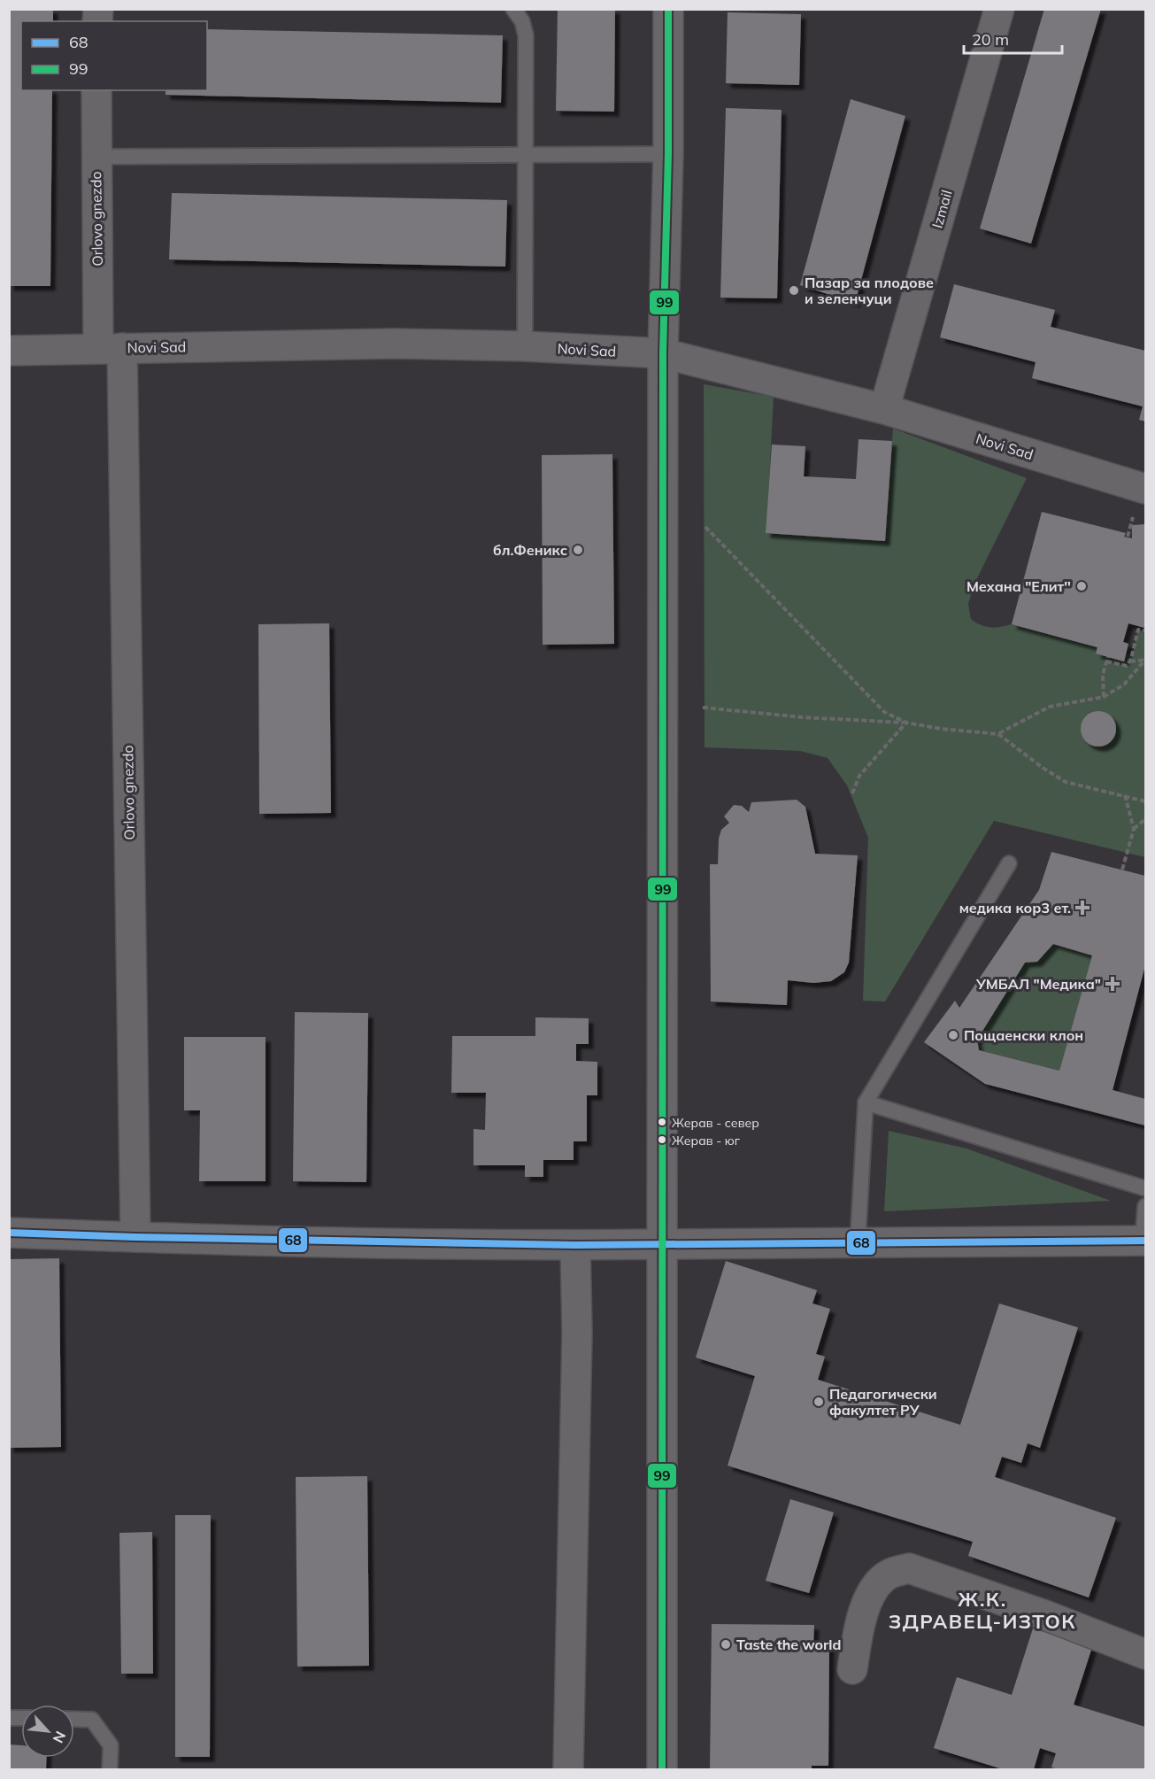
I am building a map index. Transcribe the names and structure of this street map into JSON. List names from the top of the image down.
{
  "streets": {
    "street": ["Izmail", "Orlovo gnezdo", "Novi Sad"]
  },
  "crossings": [
    ["Izmail", "Novi Sad"],
    ["Orlovo gnezdo", "Novi Sad"]
  ],
  "districts": ["Ж.К. ЗДРАВЕЦ-ИЗТОК"],
  "places": {
    "other": [
      "Пазар за плодове и зеленчуци",
      "бл.Феникс",
      "Механа \"Елит''",
      "Пощаенски клон",
      "Жерав - север",
      "Жерав - юг",
      "Педагогически факултет РУ",
      "Taste the world"
    ],
    "health": ["медика кор3 ет.", "УМБАЛ \"Медика\""]
  },
  "lines": ["transit line 99", "transit line 68"],
  "legend": ["68", "99"],
  "scale_bar": "20 m",
  "north": "bottom right"
}
